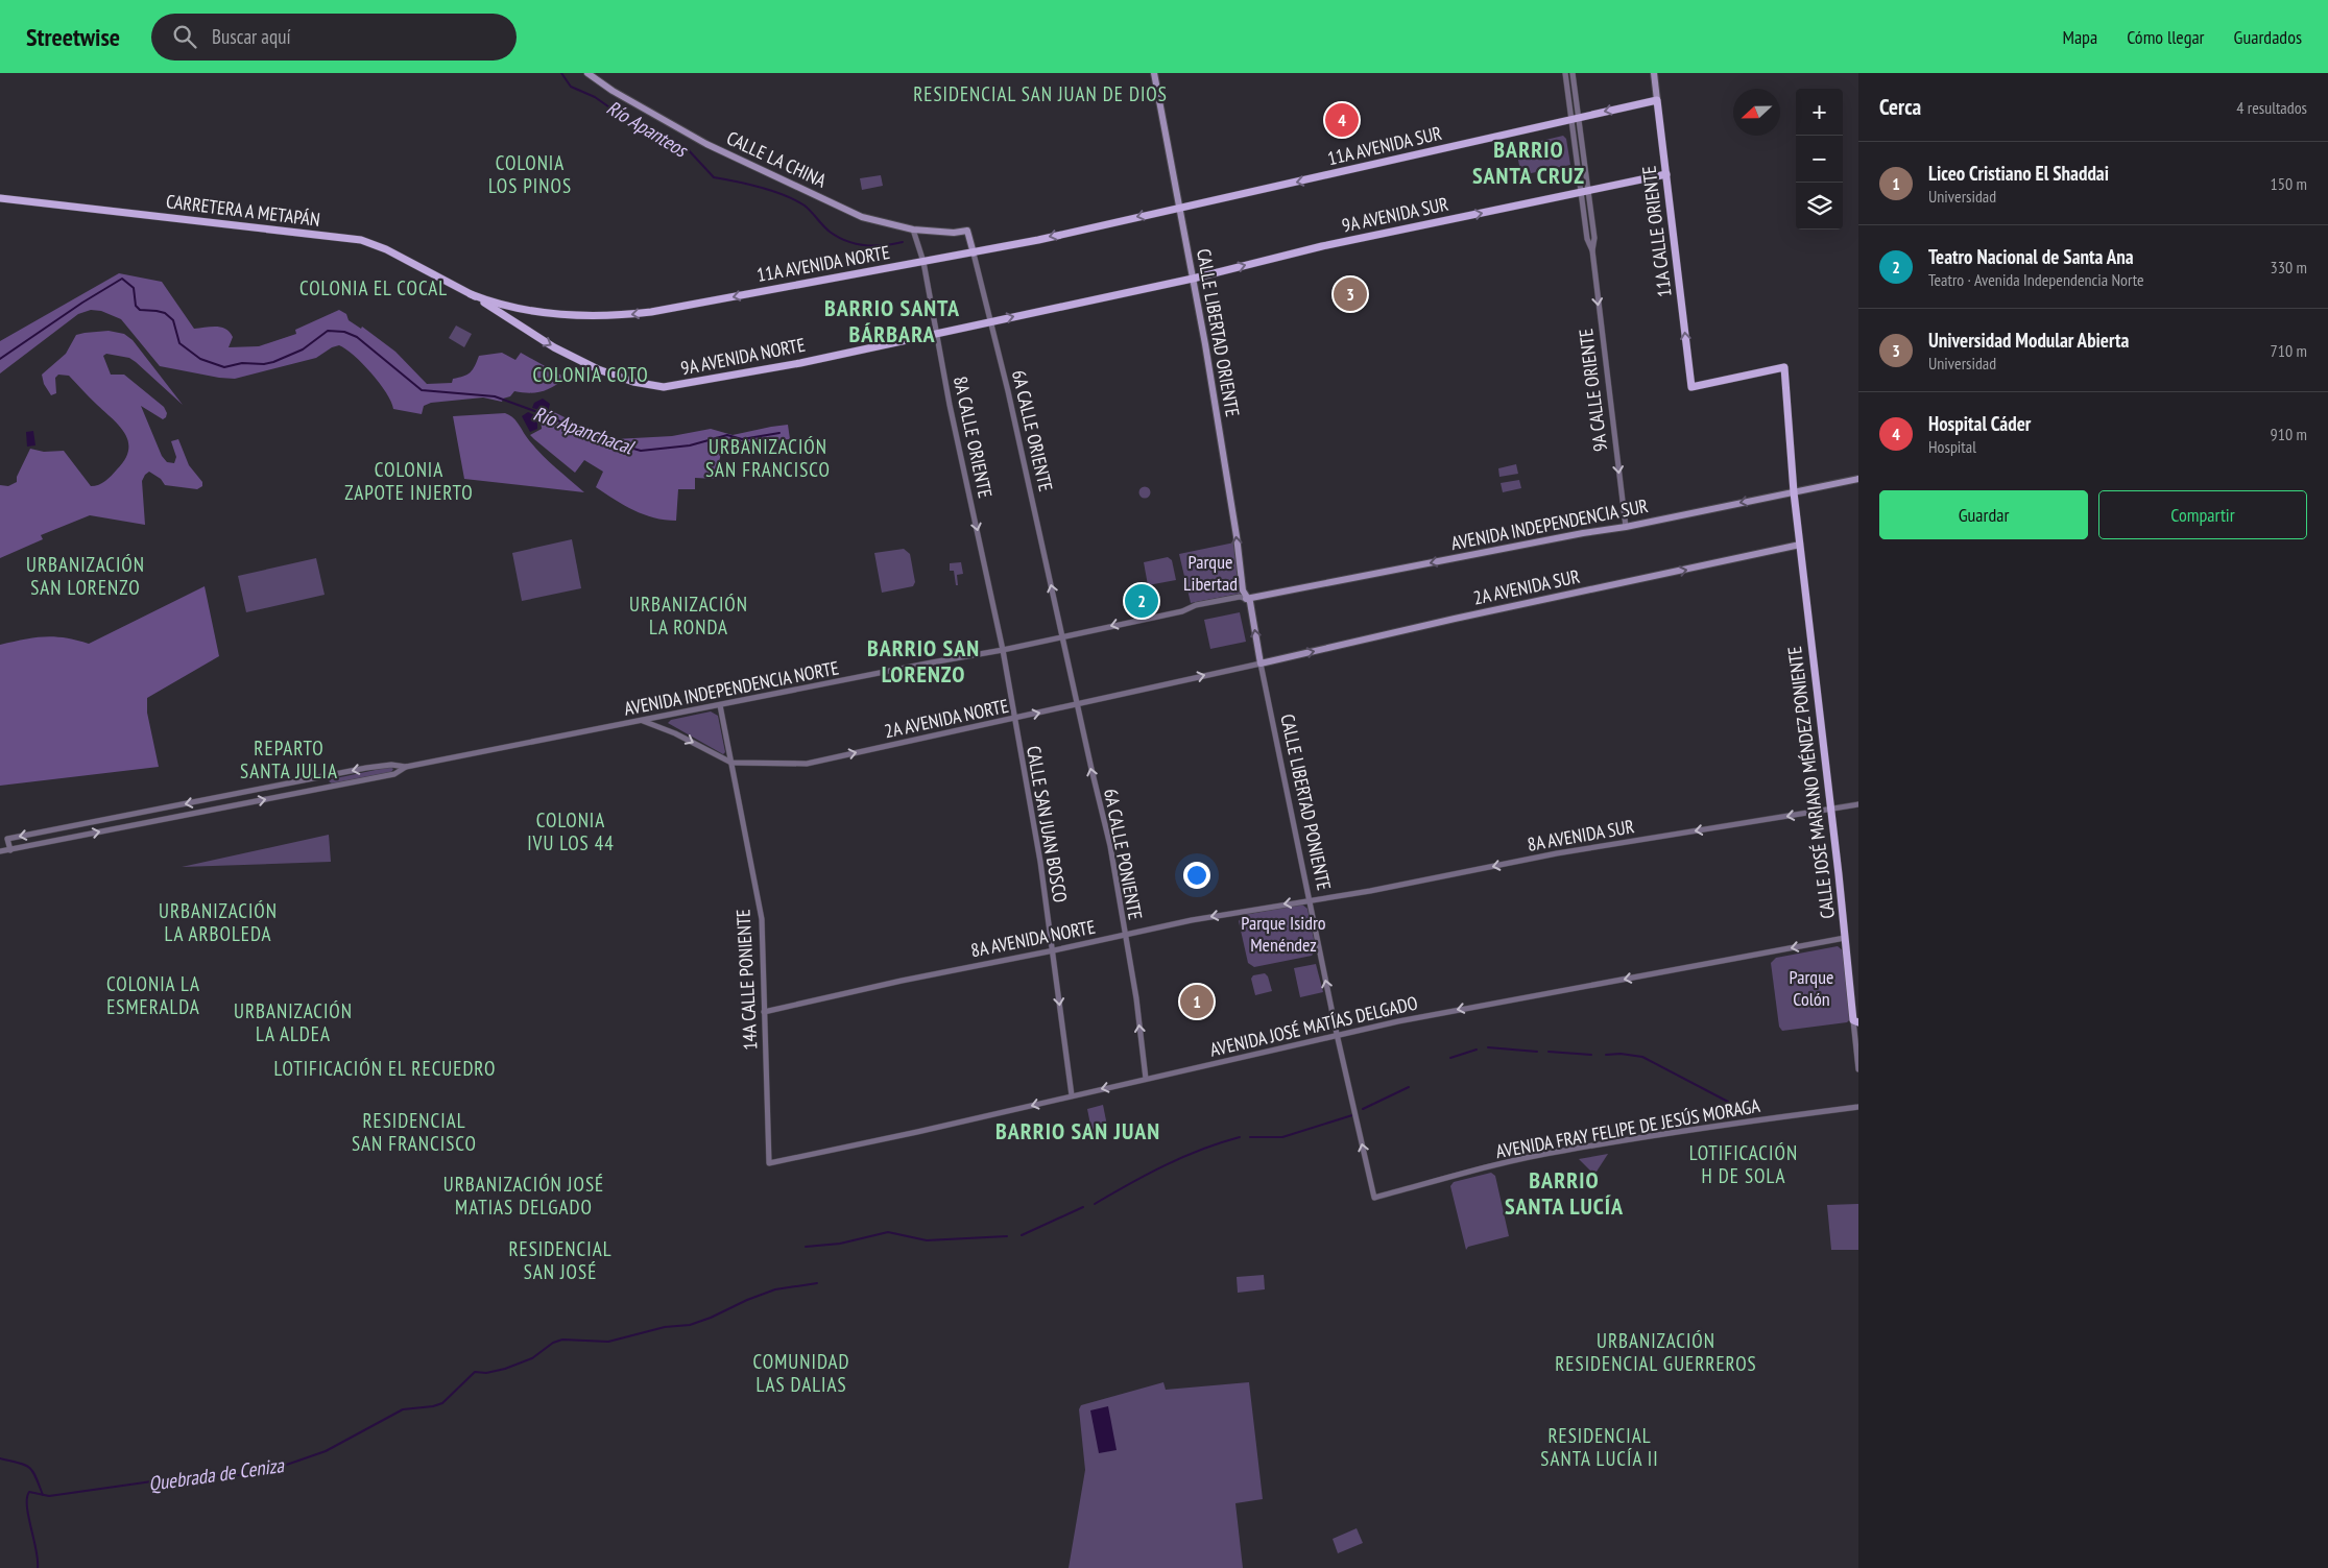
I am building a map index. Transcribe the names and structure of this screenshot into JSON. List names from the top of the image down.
{
  "streets": {
    "main road": [
      "11A AVENIDA SUR",
      "CALLE LA CHINA",
      "CARRETERA A METAPÁN",
      "9A AVENIDA SUR",
      "11A CALLE ORIENTE",
      "11A AVENIDA NORTE",
      "CALLE LIBERTAD ORIENTE",
      "9A AVENIDA NORTE",
      "6A CALLE ORIENTE",
      "AVENIDA INDEPENDENCIA SUR",
      "2A AVENIDA SUR",
      "CALLE JOSÉ MARIANO MÉNDEZ PONIENTE",
      "CALLE LIBERTAD PONIENTE"
    ],
    "street": [
      "9A CALLE ORIENTE",
      "8A CALLE ORIENTE",
      "AVENIDA INDEPENDENCIA NORTE",
      "2A AVENIDA NORTE",
      "CALLE SAN JUAN BOSCO",
      "8A AVENIDA SUR",
      "6A CALLE PONIENTE",
      "8A AVENIDA NORTE",
      "14A CALLE PONIENTE",
      "AVENIDA JOSÉ MATÍAS DELGADO",
      "AVENIDA FRAY FELIPE DE JESÚS MORAGA"
    ]
  },
  "crossings": [
    ["11A AVENIDA SUR", "11A CALLE ORIENTE"],
    ["11A AVENIDA SUR", "11A AVENIDA NORTE"],
    ["11A AVENIDA SUR", "CALLE LIBERTAD ORIENTE"],
    ["11A AVENIDA SUR", "9A CALLE ORIENTE"],
    ["CALLE LA CHINA", "6A CALLE ORIENTE"],
    ["CALLE LA CHINA", "8A CALLE ORIENTE"],
    ["CARRETERA A METAPÁN", "11A AVENIDA NORTE"],
    ["CARRETERA A METAPÁN", "9A AVENIDA NORTE"],
    ["9A AVENIDA SUR", "11A CALLE ORIENTE"],
    ["9A AVENIDA SUR", "CALLE LIBERTAD ORIENTE"],
    ["9A AVENIDA SUR", "9A AVENIDA NORTE"],
    ["9A AVENIDA SUR", "9A CALLE ORIENTE"],
    ["11A CALLE ORIENTE", "CALLE JOSÉ MARIANO MÉNDEZ PONIENTE"],
    ["11A AVENIDA NORTE", "CALLE LIBERTAD ORIENTE"],
    ["11A AVENIDA NORTE", "9A AVENIDA NORTE"],
    ["11A AVENIDA NORTE", "6A CALLE ORIENTE"],
    ["11A AVENIDA NORTE", "8A CALLE ORIENTE"],
    ["CALLE LIBERTAD ORIENTE", "9A AVENIDA NORTE"],
    ["CALLE LIBERTAD ORIENTE", "AVENIDA INDEPENDENCIA SUR"],
    ["CALLE LIBERTAD ORIENTE", "AVENIDA INDEPENDENCIA NORTE"],
    ["CALLE LIBERTAD ORIENTE", "CALLE LIBERTAD PONIENTE"],
    ["9A AVENIDA NORTE", "6A CALLE ORIENTE"],
    ["9A AVENIDA NORTE", "8A CALLE ORIENTE"],
    ["9A CALLE ORIENTE", "AVENIDA INDEPENDENCIA SUR"],
    ["6A CALLE ORIENTE", "AVENIDA INDEPENDENCIA NORTE"],
    ["6A CALLE ORIENTE", "6A CALLE PONIENTE"],
    ["8A CALLE ORIENTE", "AVENIDA INDEPENDENCIA NORTE"],
    ["8A CALLE ORIENTE", "CALLE SAN JUAN BOSCO"],
    ["AVENIDA INDEPENDENCIA SUR", "AVENIDA INDEPENDENCIA NORTE"],
    ["AVENIDA INDEPENDENCIA SUR", "CALLE JOSÉ MARIANO MÉNDEZ PONIENTE"],
    ["AVENIDA INDEPENDENCIA SUR", "CALLE LIBERTAD PONIENTE"],
    ["2A AVENIDA SUR", "2A AVENIDA NORTE"],
    ["2A AVENIDA SUR", "CALLE JOSÉ MARIANO MÉNDEZ PONIENTE"],
    ["2A AVENIDA SUR", "CALLE LIBERTAD PONIENTE"],
    ["AVENIDA INDEPENDENCIA NORTE", "2A AVENIDA NORTE"],
    ["AVENIDA INDEPENDENCIA NORTE", "CALLE LIBERTAD PONIENTE"],
    ["AVENIDA INDEPENDENCIA NORTE", "CALLE SAN JUAN BOSCO"],
    ["AVENIDA INDEPENDENCIA NORTE", "6A CALLE PONIENTE"],
    ["AVENIDA INDEPENDENCIA NORTE", "14A CALLE PONIENTE"],
    ["2A AVENIDA NORTE", "CALLE LIBERTAD PONIENTE"],
    ["2A AVENIDA NORTE", "CALLE SAN JUAN BOSCO"],
    ["2A AVENIDA NORTE", "6A CALLE PONIENTE"],
    ["2A AVENIDA NORTE", "14A CALLE PONIENTE"],
    ["CALLE JOSÉ MARIANO MÉNDEZ PONIENTE", "8A AVENIDA SUR"],
    ["CALLE JOSÉ MARIANO MÉNDEZ PONIENTE", "AVENIDA JOSÉ MATÍAS DELGADO"],
    ["CALLE LIBERTAD PONIENTE", "8A AVENIDA SUR"],
    ["CALLE LIBERTAD PONIENTE", "8A AVENIDA NORTE"],
    ["CALLE LIBERTAD PONIENTE", "AVENIDA JOSÉ MATÍAS DELGADO"],
    ["CALLE LIBERTAD PONIENTE", "AVENIDA FRAY FELIPE DE JESÚS MORAGA"],
    ["CALLE SAN JUAN BOSCO", "8A AVENIDA NORTE"],
    ["CALLE SAN JUAN BOSCO", "AVENIDA JOSÉ MATÍAS DELGADO"],
    ["8A AVENIDA SUR", "8A AVENIDA NORTE"],
    ["6A CALLE PONIENTE", "8A AVENIDA NORTE"],
    ["6A CALLE PONIENTE", "AVENIDA JOSÉ MATÍAS DELGADO"],
    ["8A AVENIDA NORTE", "14A CALLE PONIENTE"],
    ["14A CALLE PONIENTE", "AVENIDA JOSÉ MATÍAS DELGADO"]
  ],
  "one_way": [
    "11A AVENIDA SUR",
    "9A AVENIDA SUR",
    "11A AVENIDA NORTE",
    "CALLE LIBERTAD ORIENTE",
    "9A AVENIDA NORTE",
    "9A CALLE ORIENTE",
    "6A CALLE ORIENTE",
    "8A CALLE ORIENTE",
    "AVENIDA INDEPENDENCIA SUR",
    "2A AVENIDA SUR",
    "2A AVENIDA NORTE",
    "CALLE LIBERTAD PONIENTE",
    "8A AVENIDA SUR",
    "6A CALLE PONIENTE",
    "AVENIDA JOSÉ MATÍAS DELGADO"
  ],
  "districts": [
    "RESIDENCIAL SAN JUAN DE DIOS",
    "BARRIO SANTA CRUZ",
    "COLONIA LOS PINOS",
    "COLONIA EL COCAL",
    "BARRIO SANTA BÁRBARA",
    "COLONIA COTO",
    "URBANIZACIÓN SAN FRANCISCO",
    "COLONIA ZAPOTE INJERTO",
    "URBANIZACIÓN SAN LORENZO",
    "URBANIZACIÓN LA RONDA",
    "BARRIO SAN LORENZO",
    "REPARTO SANTA JULIA",
    "COLONIA IVU LOS 44",
    "URBANIZACIÓN LA ARBOLEDA",
    "COLONIA LA ESMERALDA",
    "URBANIZACIÓN LA ALDEA",
    "LOTIFICACIÓN EL RECUEDRO",
    "RESIDENCIAL SAN FRANCISCO",
    "BARRIO SAN JUAN",
    "LOTIFICACIÓN H DE SOLA",
    "BARRIO SANTA LUCÍA",
    "URBANIZACIÓN JOSÉ MATIAS DELGADO",
    "RESIDENCIAL SAN JOSÉ",
    "URBANIZACIÓN RESIDENCIAL GUERREROS",
    "COMUNIDAD LAS DALIAS",
    "RESIDENCIAL SANTA LUCÍA II"
  ],
  "water": ["Río Apanteos", "Río Apanchacal", "Quebrada de Ceniza"],
  "parks": ["Parque Libertad", "Parque Isidro Menéndez", "Parque Colón"],
  "north": "left",
  "page": {
    "header": "Streetwise",
    "search": "Buscar aquí",
    "nav": ["Mapa", "Cómo llegar", "Guardados"],
    "heading": ["Cerca", "4 resultados"],
    "map_buttons": ["+", "−"],
    "pins": [
      "4",
      "3",
      "2",
      "1"
    ],
    "list": [
      {
        "mark": "1",
        "name": "Liceo Cristiano El Shaddai",
        "note": "Universidad",
        "value": "150 m"
      },
      {
        "mark": "2",
        "name": "Teatro Nacional de Santa Ana",
        "note": "Teatro · Avenida Independencia Norte",
        "value": "330 m"
      },
      {
        "mark": "3",
        "name": "Universidad Modular Abierta",
        "note": "Universidad",
        "value": "710 m"
      },
      {
        "mark": "4",
        "name": "Hospital Cáder",
        "note": "Hospital",
        "value": "910 m"
      }
    ],
    "buttons": ["Guardar", "Compartir"]
  }
}
